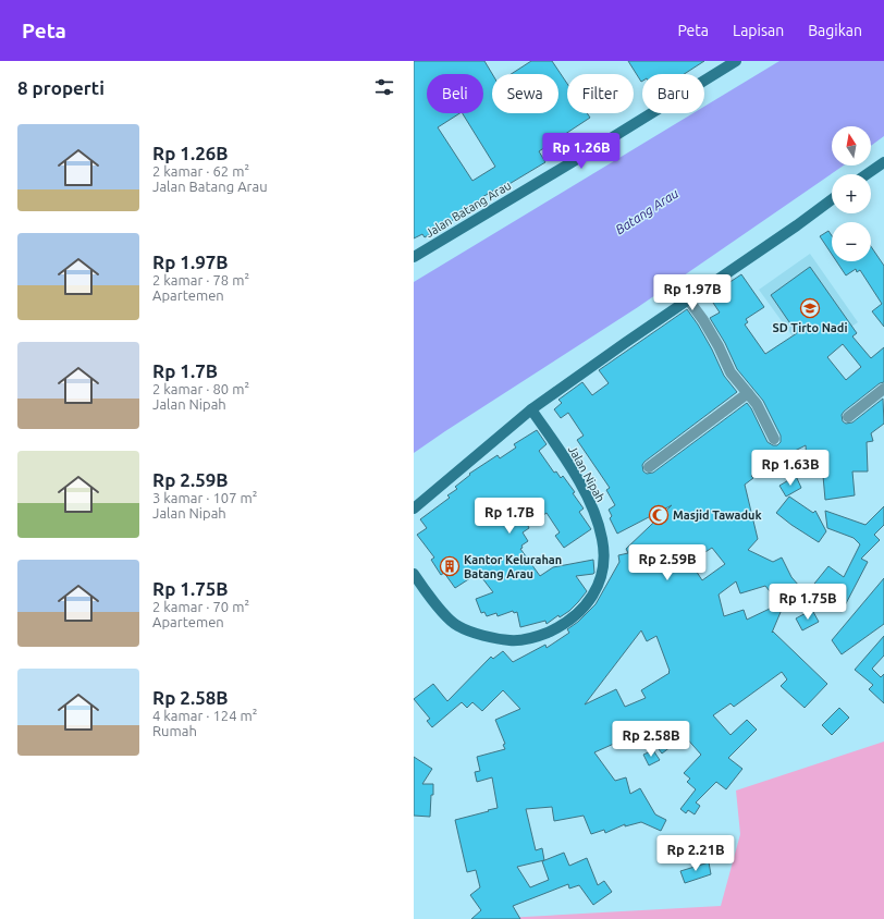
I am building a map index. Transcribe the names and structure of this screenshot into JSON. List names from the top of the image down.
{
  "streets": {
    "street": ["Jalan Batang Arau", "Jalan Nipah"]
  },
  "water": ["Batang Arau"],
  "places": {
    "school or university": ["SD Tirto Nadi"],
    "mosque": ["Masjid Tawaduk"],
    "building": ["Kantor Kelurahan Batang Arau"]
  },
  "north": "top",
  "page": {
    "header": "Peta",
    "nav": ["Peta", "Lapisan", "Bagikan"],
    "heading": "8 properti",
    "chip": [
      "Beli",
      "Sewa",
      "Filter",
      "Baru"
    ],
    "list": [
      {
        "name": "Rp 1.26B",
        "note": "2 kamar · 62 m² · Jalan Batang Arau"
      },
      {
        "name": "Rp 1.97B",
        "note": "2 kamar · 78 m² · Apartemen"
      },
      {
        "name": "Rp 1.7B",
        "note": "2 kamar · 80 m² · Jalan Nipah"
      },
      {
        "name": "Rp 2.59B",
        "note": "3 kamar · 107 m² · Jalan Nipah"
      },
      {
        "name": "Rp 1.75B",
        "note": "2 kamar · 70 m² · Apartemen"
      },
      {
        "name": "Rp 2.58B",
        "note": "4 kamar · 124 m² · Rumah"
      }
    ],
    "map_buttons": ["+", "−"],
    "price": [
      "Rp 1.26B",
      "Rp 1.97B",
      "Rp 1.63B",
      "Rp 1.7B",
      "Rp 2.59B",
      "Rp 1.75B",
      "Rp 2.58B",
      "Rp 2.21B"
    ]
  }
}
